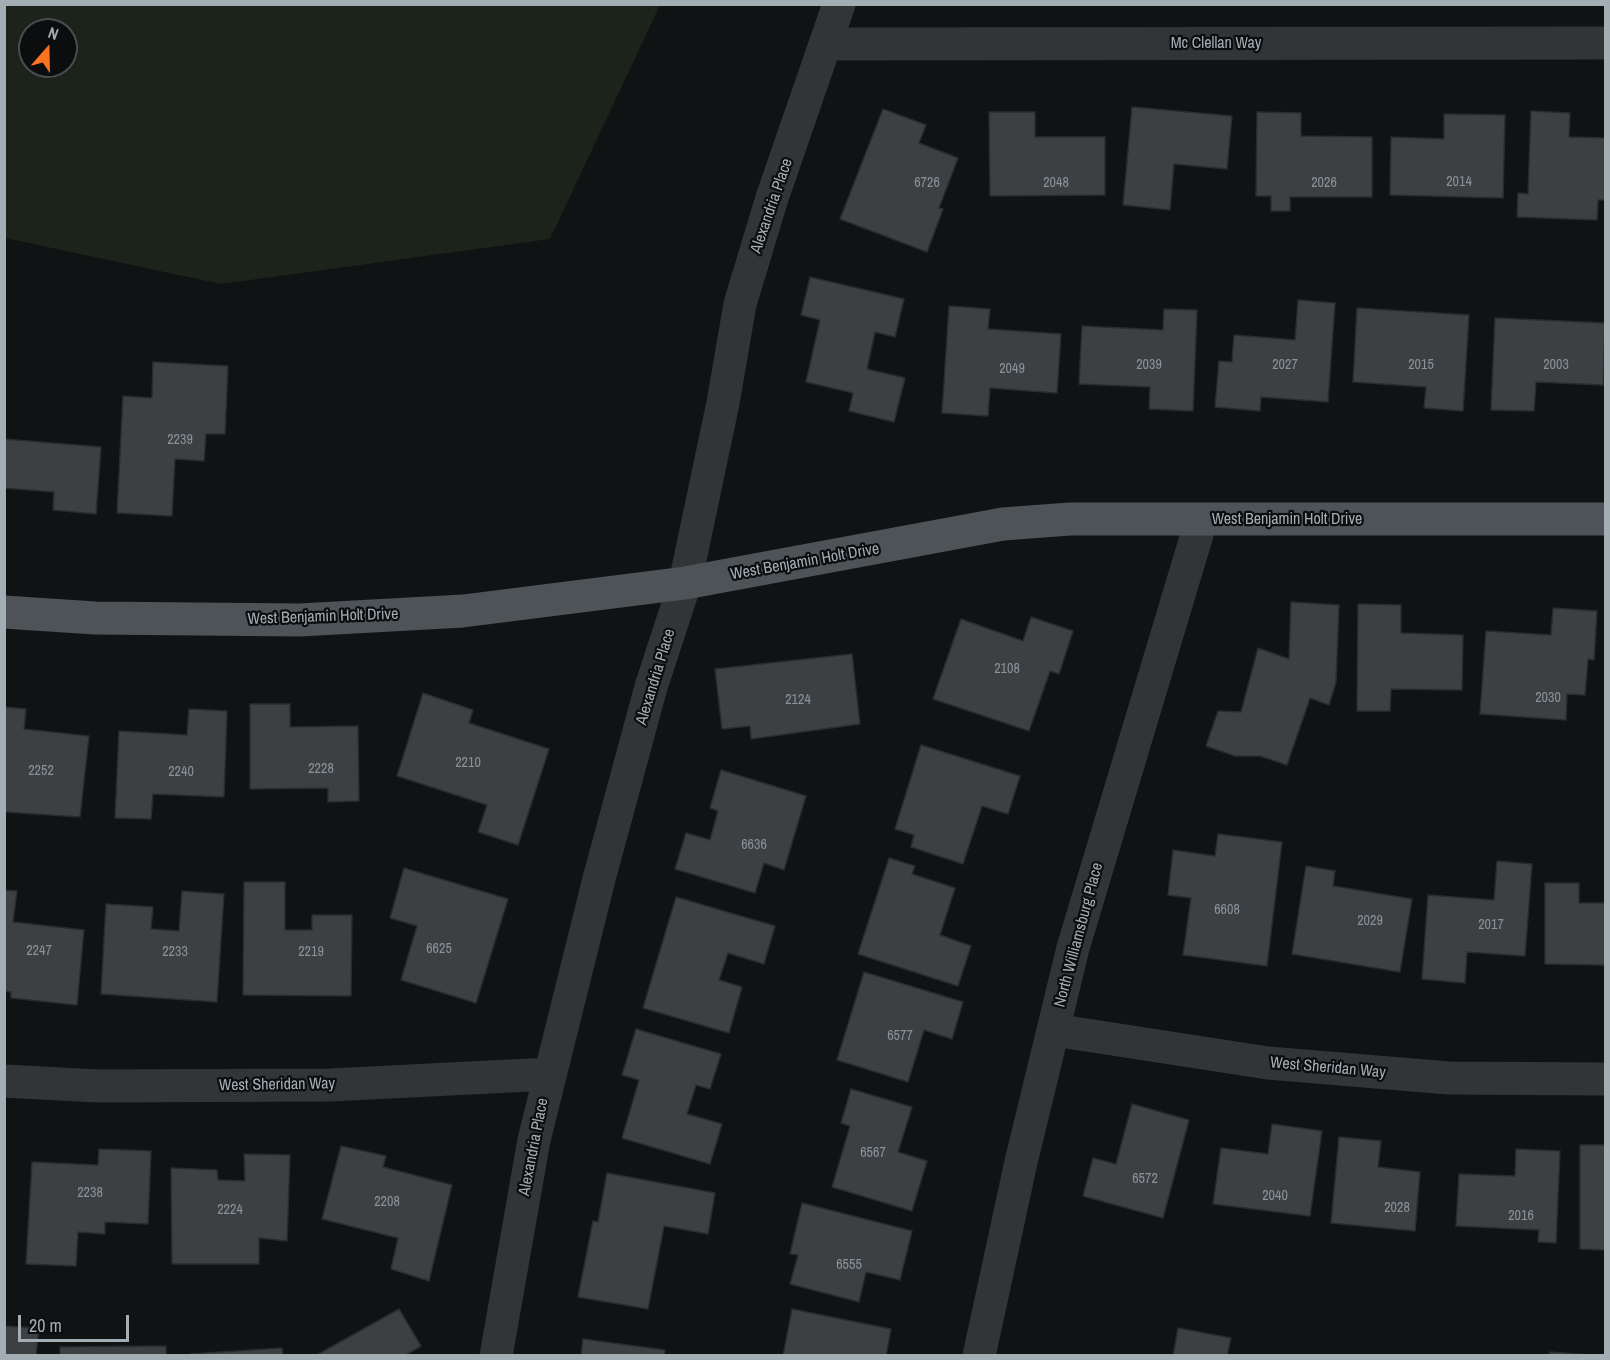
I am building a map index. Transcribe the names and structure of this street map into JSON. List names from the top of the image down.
{
  "streets": {
    "main road": ["West Benjamin Holt Drive"],
    "street": [
      "Mc Clellan Way",
      "Alexandria Place",
      "North Williamsburg Place",
      "West Sheridan Way"
    ]
  },
  "crossings": [
    ["Mc Clellan Way", "Alexandria Place"],
    ["Alexandria Place", "West Benjamin Holt Drive"],
    ["Alexandria Place", "West Sheridan Way"],
    ["West Benjamin Holt Drive", "North Williamsburg Place"],
    ["North Williamsburg Place", "West Sheridan Way"]
  ],
  "house_numbers": [
    "2014",
    "6726",
    "2048",
    "2026",
    "2039",
    "2027",
    "2015",
    "2003",
    "2049",
    "2239",
    "2108",
    "2030",
    "2124",
    "2210",
    "2228",
    "2252",
    "2240",
    "6636",
    "6608",
    "2029",
    "2017",
    "6625",
    "2247",
    "2233",
    "2219",
    "6577",
    "6567",
    "6572",
    "2238",
    "2040",
    "2208",
    "2028",
    "2224",
    "2016",
    "6555"
  ],
  "scale_bar": "20 m",
  "north": "top"
}
